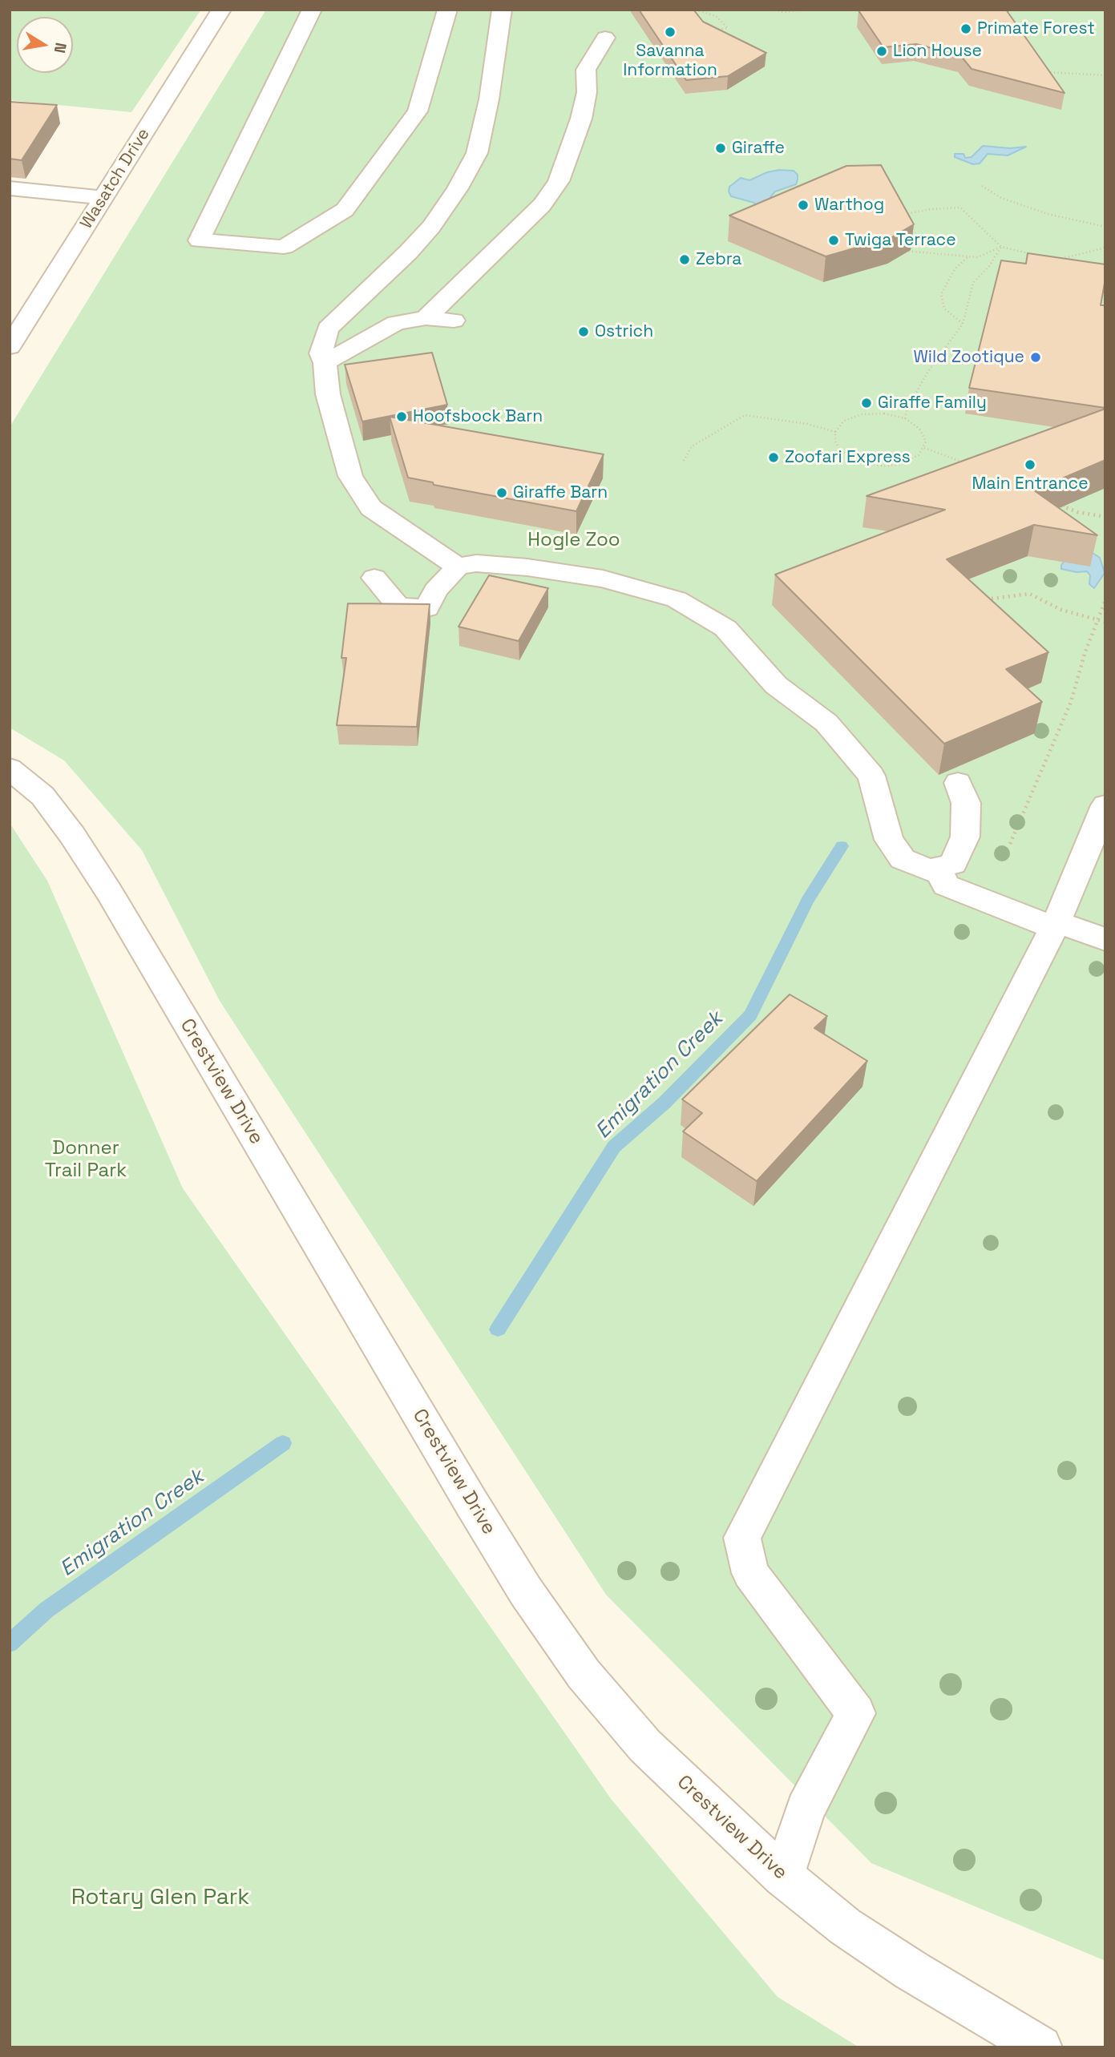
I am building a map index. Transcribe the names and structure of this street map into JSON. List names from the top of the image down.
{
  "streets": {
    "street": ["Wasatch Drive", "Crestview Drive"]
  },
  "water": ["Emigration Creek"],
  "parks": ["Hogle Zoo", "Donner Trail Park", "Rotary Glen Park"],
  "places": [
    "Primate Forest",
    "Savanna Information",
    "Lion House",
    "Giraffe",
    "Warthog",
    "Twiga Terrace",
    "Zebra",
    "Ostrich",
    "Wild Zootique",
    "Giraffe Family",
    "Hoofsbock Barn",
    "Zoofari Express",
    "Main Entrance",
    "Giraffe Barn"
  ],
  "north": "right"
}
